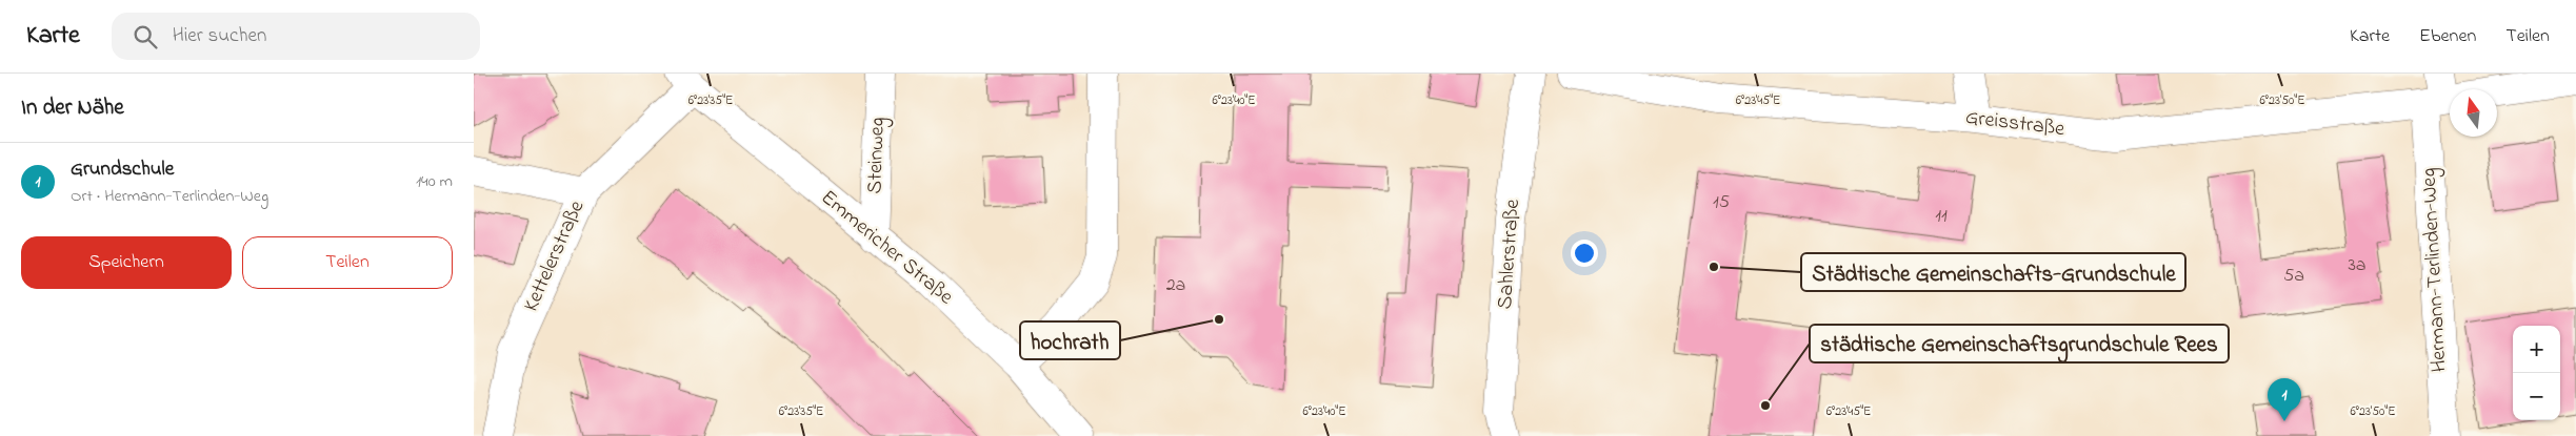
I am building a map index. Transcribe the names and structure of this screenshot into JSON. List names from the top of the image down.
{
  "streets": {
    "street": [
      "Greisstraße",
      "Steinweg",
      "Emmericher Straße",
      "Sahlerstraße",
      "Kettelerstraße",
      "Hermann-Terlinden-Weg"
    ]
  },
  "crossings": [
    ["Greisstraße", "Hermann-Terlinden-Weg"],
    ["Steinweg", "Emmericher Straße"],
    ["Emmericher Straße", "Kettelerstraße"]
  ],
  "places": ["Städtische Gemeinschafts-Grundschule", "hochrath", "städtische Gemeinschaftsgrundschule Rees"],
  "house_numbers": [
    "15",
    "11",
    "3a",
    "5a",
    "2a"
  ],
  "north": "top",
  "page": {
    "header": "Karte",
    "search": "Hier suchen",
    "nav": ["Karte", "Ebenen", "Teilen"],
    "heading": "In der Nähe",
    "list": [
      {
        "mark": "1",
        "name": "Grundschule",
        "note": "Ort · Hermann-Terlinden-Weg",
        "value": "140 m"
      }
    ],
    "buttons": ["Speichern", "Teilen"],
    "map_buttons": ["+", "−"],
    "pins": "1"
  },
  "coordinates": [
    "6°23'35\"E",
    "6°23'40\"E",
    "6°23'45\"E",
    "6°23'50\"E"
  ]
}
